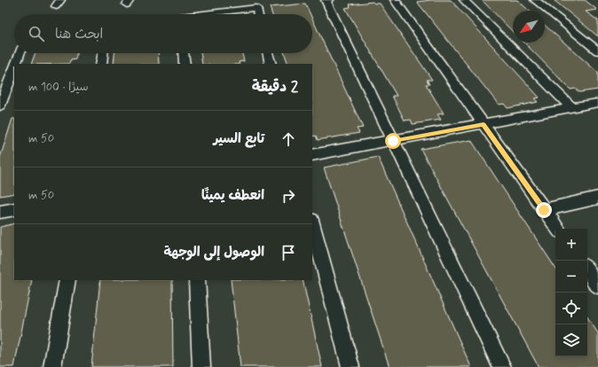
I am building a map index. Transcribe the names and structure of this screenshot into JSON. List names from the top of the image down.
{
  "north": "bottom left",
  "page": {
    "search": "ابحث هنا",
    "heading": ["2 دقيقة", "سيرًا · 100 m"],
    "list": [
      ["تابع السير", "50 m"],
      ["انعطف يمينًا", "50 m"],
      "الوصول إلى الوجهة"
    ],
    "map_buttons": ["+", "−"]
  }
}
